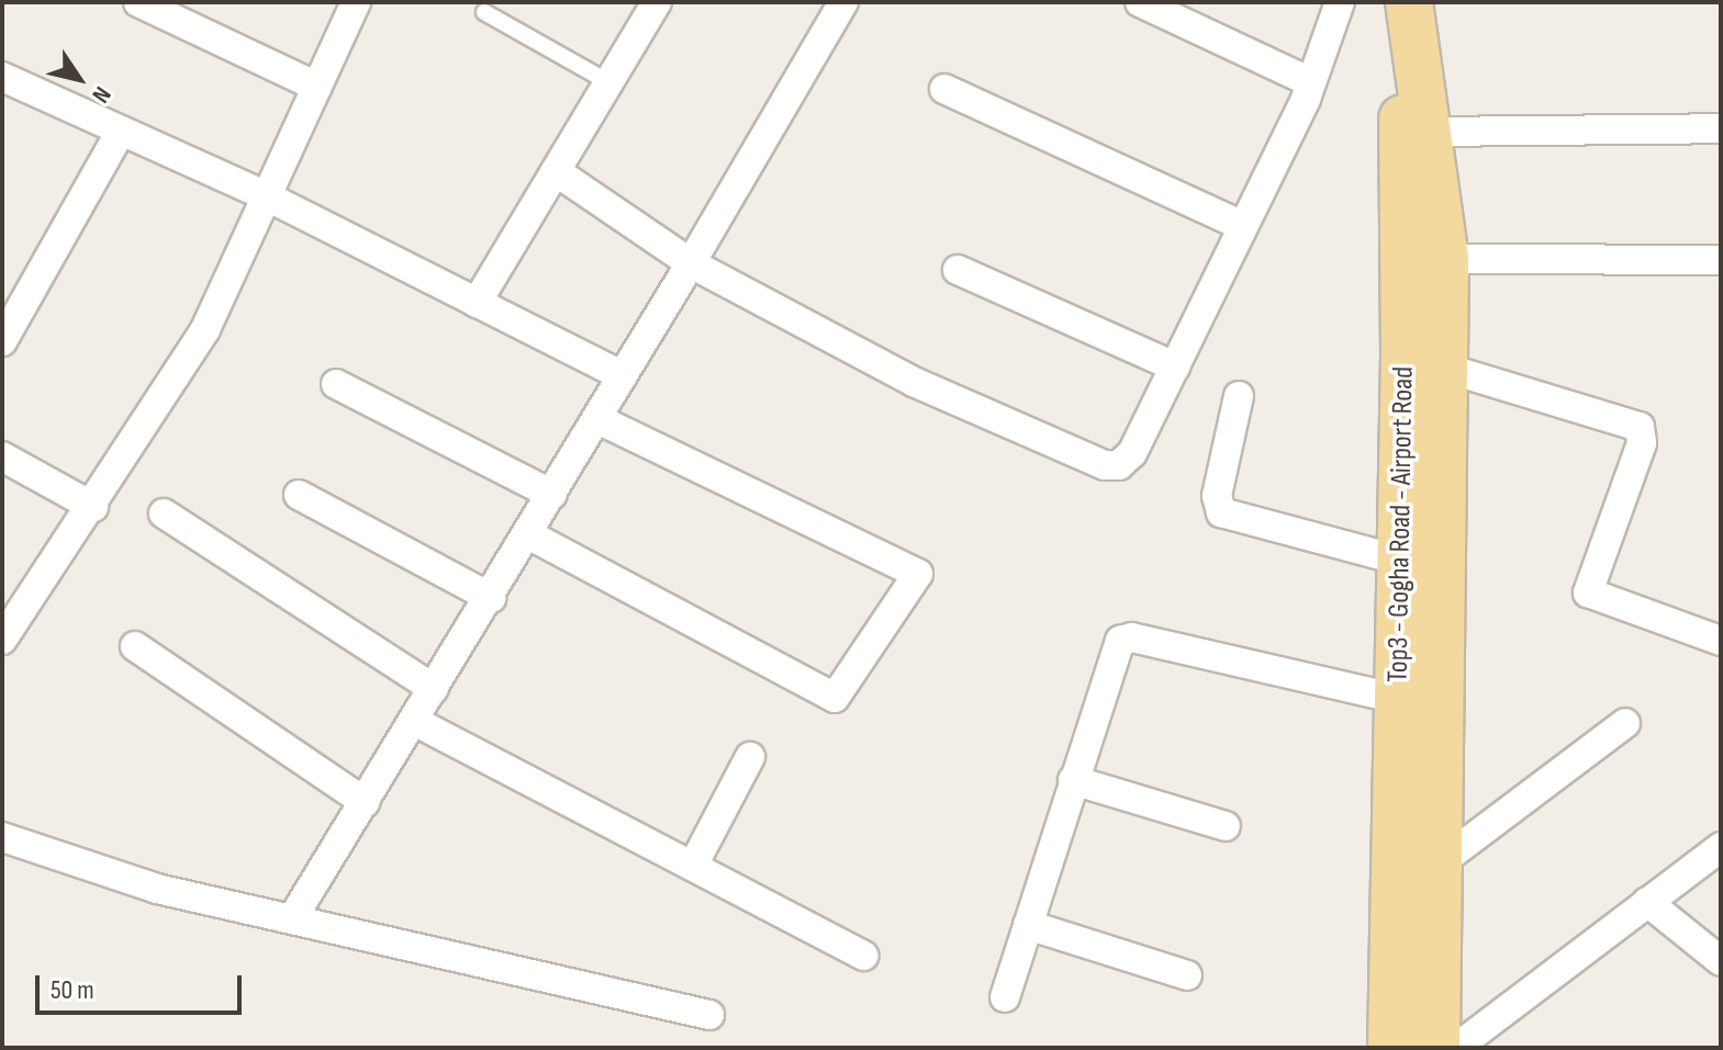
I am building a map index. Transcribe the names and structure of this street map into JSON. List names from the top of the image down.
{
  "streets": {
    "main road": ["Top3 - Gogha Road - Airport Road"]
  },
  "scale_bar": "50 m",
  "north": "bottom right"
}
